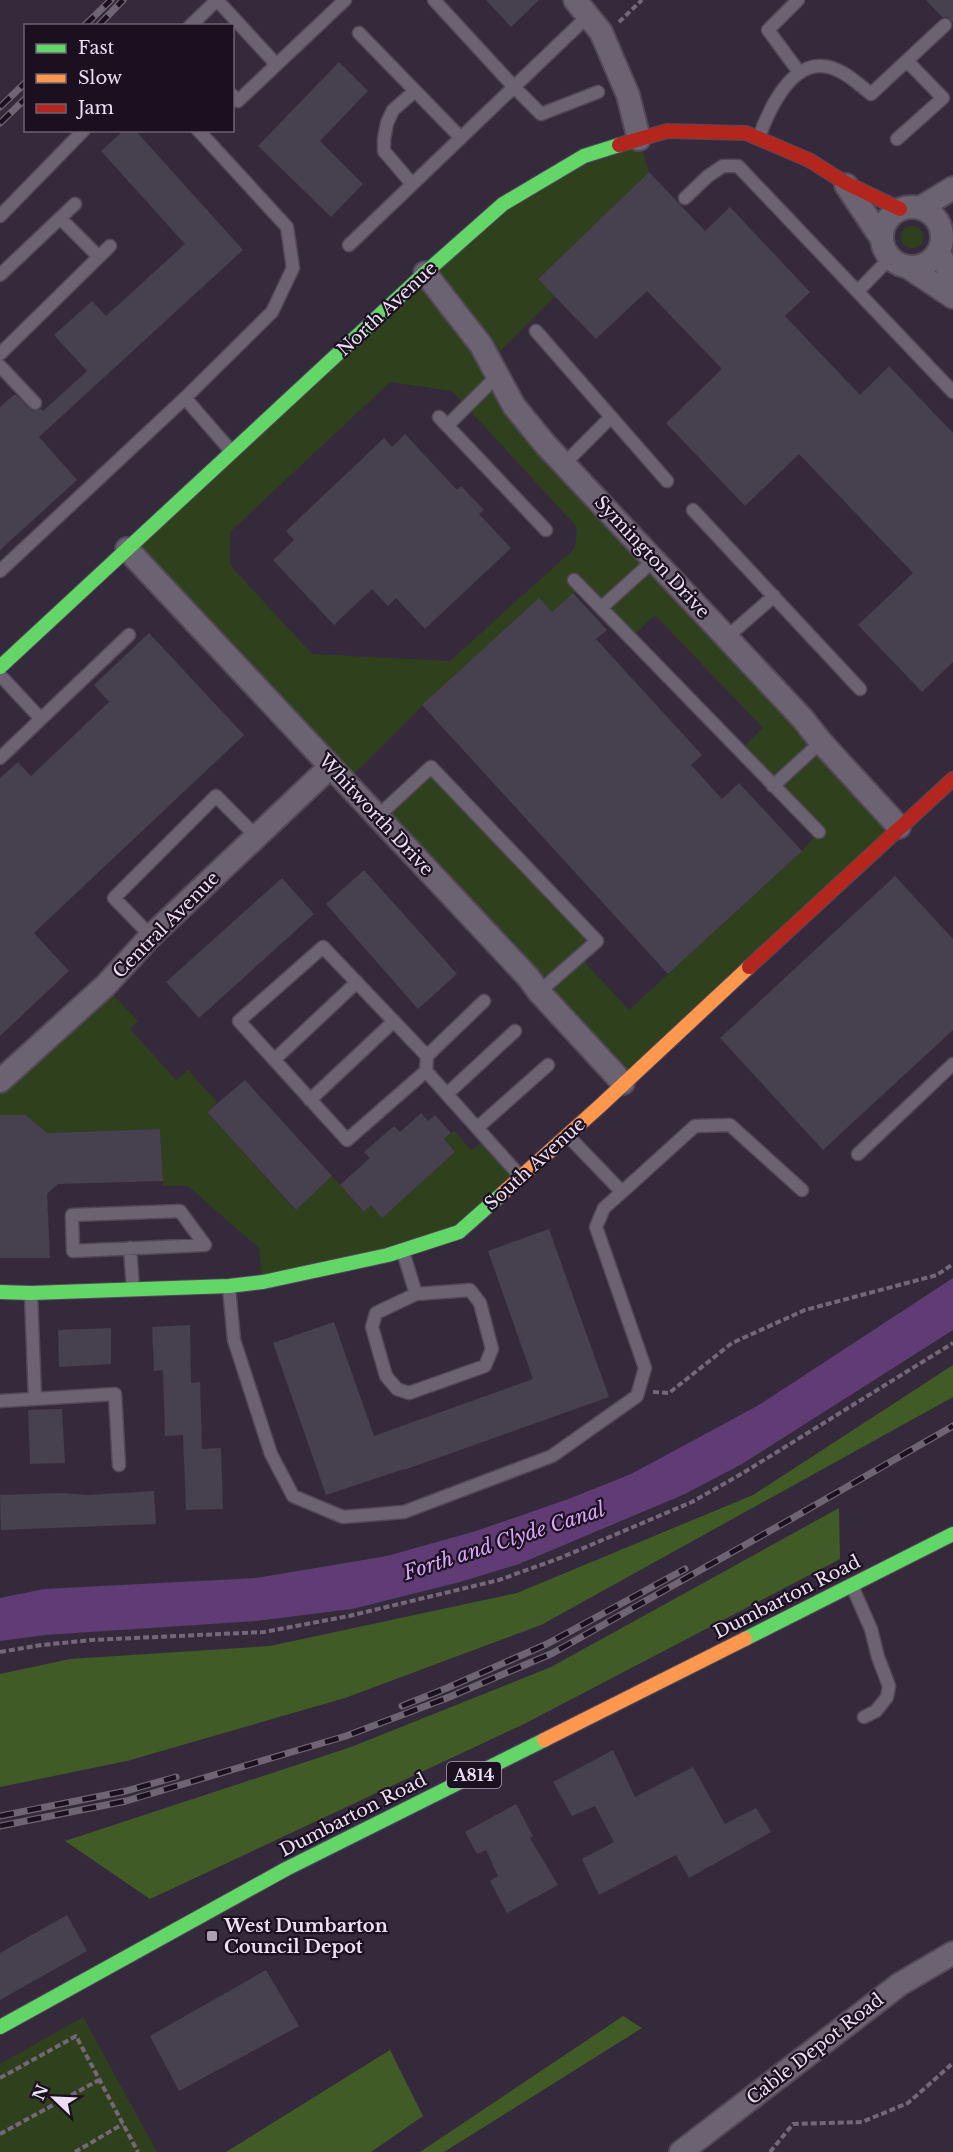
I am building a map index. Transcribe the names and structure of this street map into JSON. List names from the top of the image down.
{
  "streets": {
    "street": [
      "North Avenue",
      "Symington Drive",
      "Whitworth Drive",
      "Central Avenue",
      "South Avenue",
      "Dumbarton Road",
      "A814",
      "Cable Depot Road"
    ]
  },
  "crossings": [
    ["North Avenue", "Symington Drive"],
    ["North Avenue", "Whitworth Drive"],
    ["Symington Drive", "South Avenue"],
    ["Whitworth Drive", "Central Avenue"],
    ["Whitworth Drive", "South Avenue"]
  ],
  "water": ["Forth and Clyde Canal"],
  "places": {
    "transit": ["West Dumbarton Council Depot"]
  },
  "legend": ["Fast", "Slow", "Jam"],
  "north": "top left"
}
